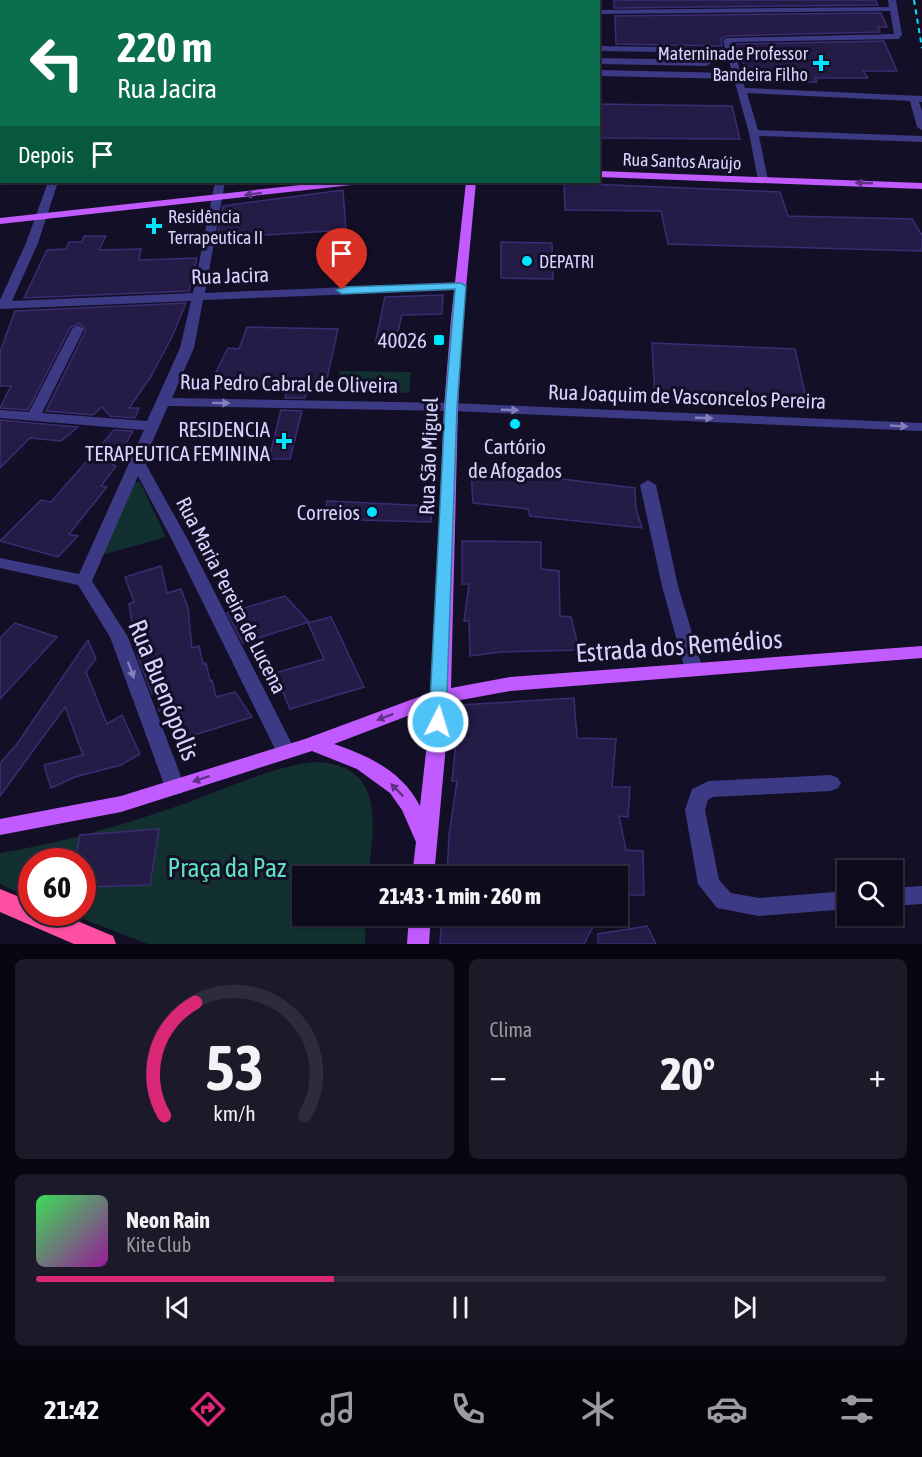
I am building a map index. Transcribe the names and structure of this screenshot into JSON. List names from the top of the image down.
{
  "streets": {
    "main road": ["Rua Santos Araújo", "Rua São Miguel", "Estrada dos Remédios"],
    "street": [
      "Rua Jacira",
      "Rua Pedro Cabral de Oliveira",
      "Rua Joaquim de Vasconcelos Pereira",
      "Rua Maria Pereira de Lucena",
      "Rua Buenópolis"
    ]
  },
  "crossings": [
    ["Rua Jacira", "Rua São Miguel"],
    ["Rua Pedro Cabral de Oliveira", "Rua Joaquim de Vasconcelos Pereira"],
    ["Rua Pedro Cabral de Oliveira", "Rua São Miguel"],
    ["Rua Joaquim de Vasconcelos Pereira", "Rua São Miguel"],
    ["Rua São Miguel", "Estrada dos Remédios"]
  ],
  "one_way": [
    "Rua Santos Araújo",
    "Rua Pedro Cabral de Oliveira",
    "Rua Joaquim de Vasconcelos Pereira",
    "Rua Buenópolis"
  ],
  "parks": ["Praça da Paz"],
  "places": {
    "health": ["Materninade Professor Bandeira Filho", "Residência Terrapeutica II", "RESIDENCIA TERAPEUTICA FEMININA"],
    "other": ["DEPATRI", "Cartório de Afogados", "Correios"],
    "transit": ["40026"]
  },
  "page": {
    "turn": ["220 m", "Rua Jacira"],
    "then": "Depois",
    "limit": "60",
    "trip": "21:43 · 1 min · 260 m",
    "tile": "Clima",
    "heat": ["−", "20°", "+"],
    "song": ["Neon Rain", "Kite Club"],
    "tabs": "21:42",
    "gauge": ["53", "km/h"]
  }
}
